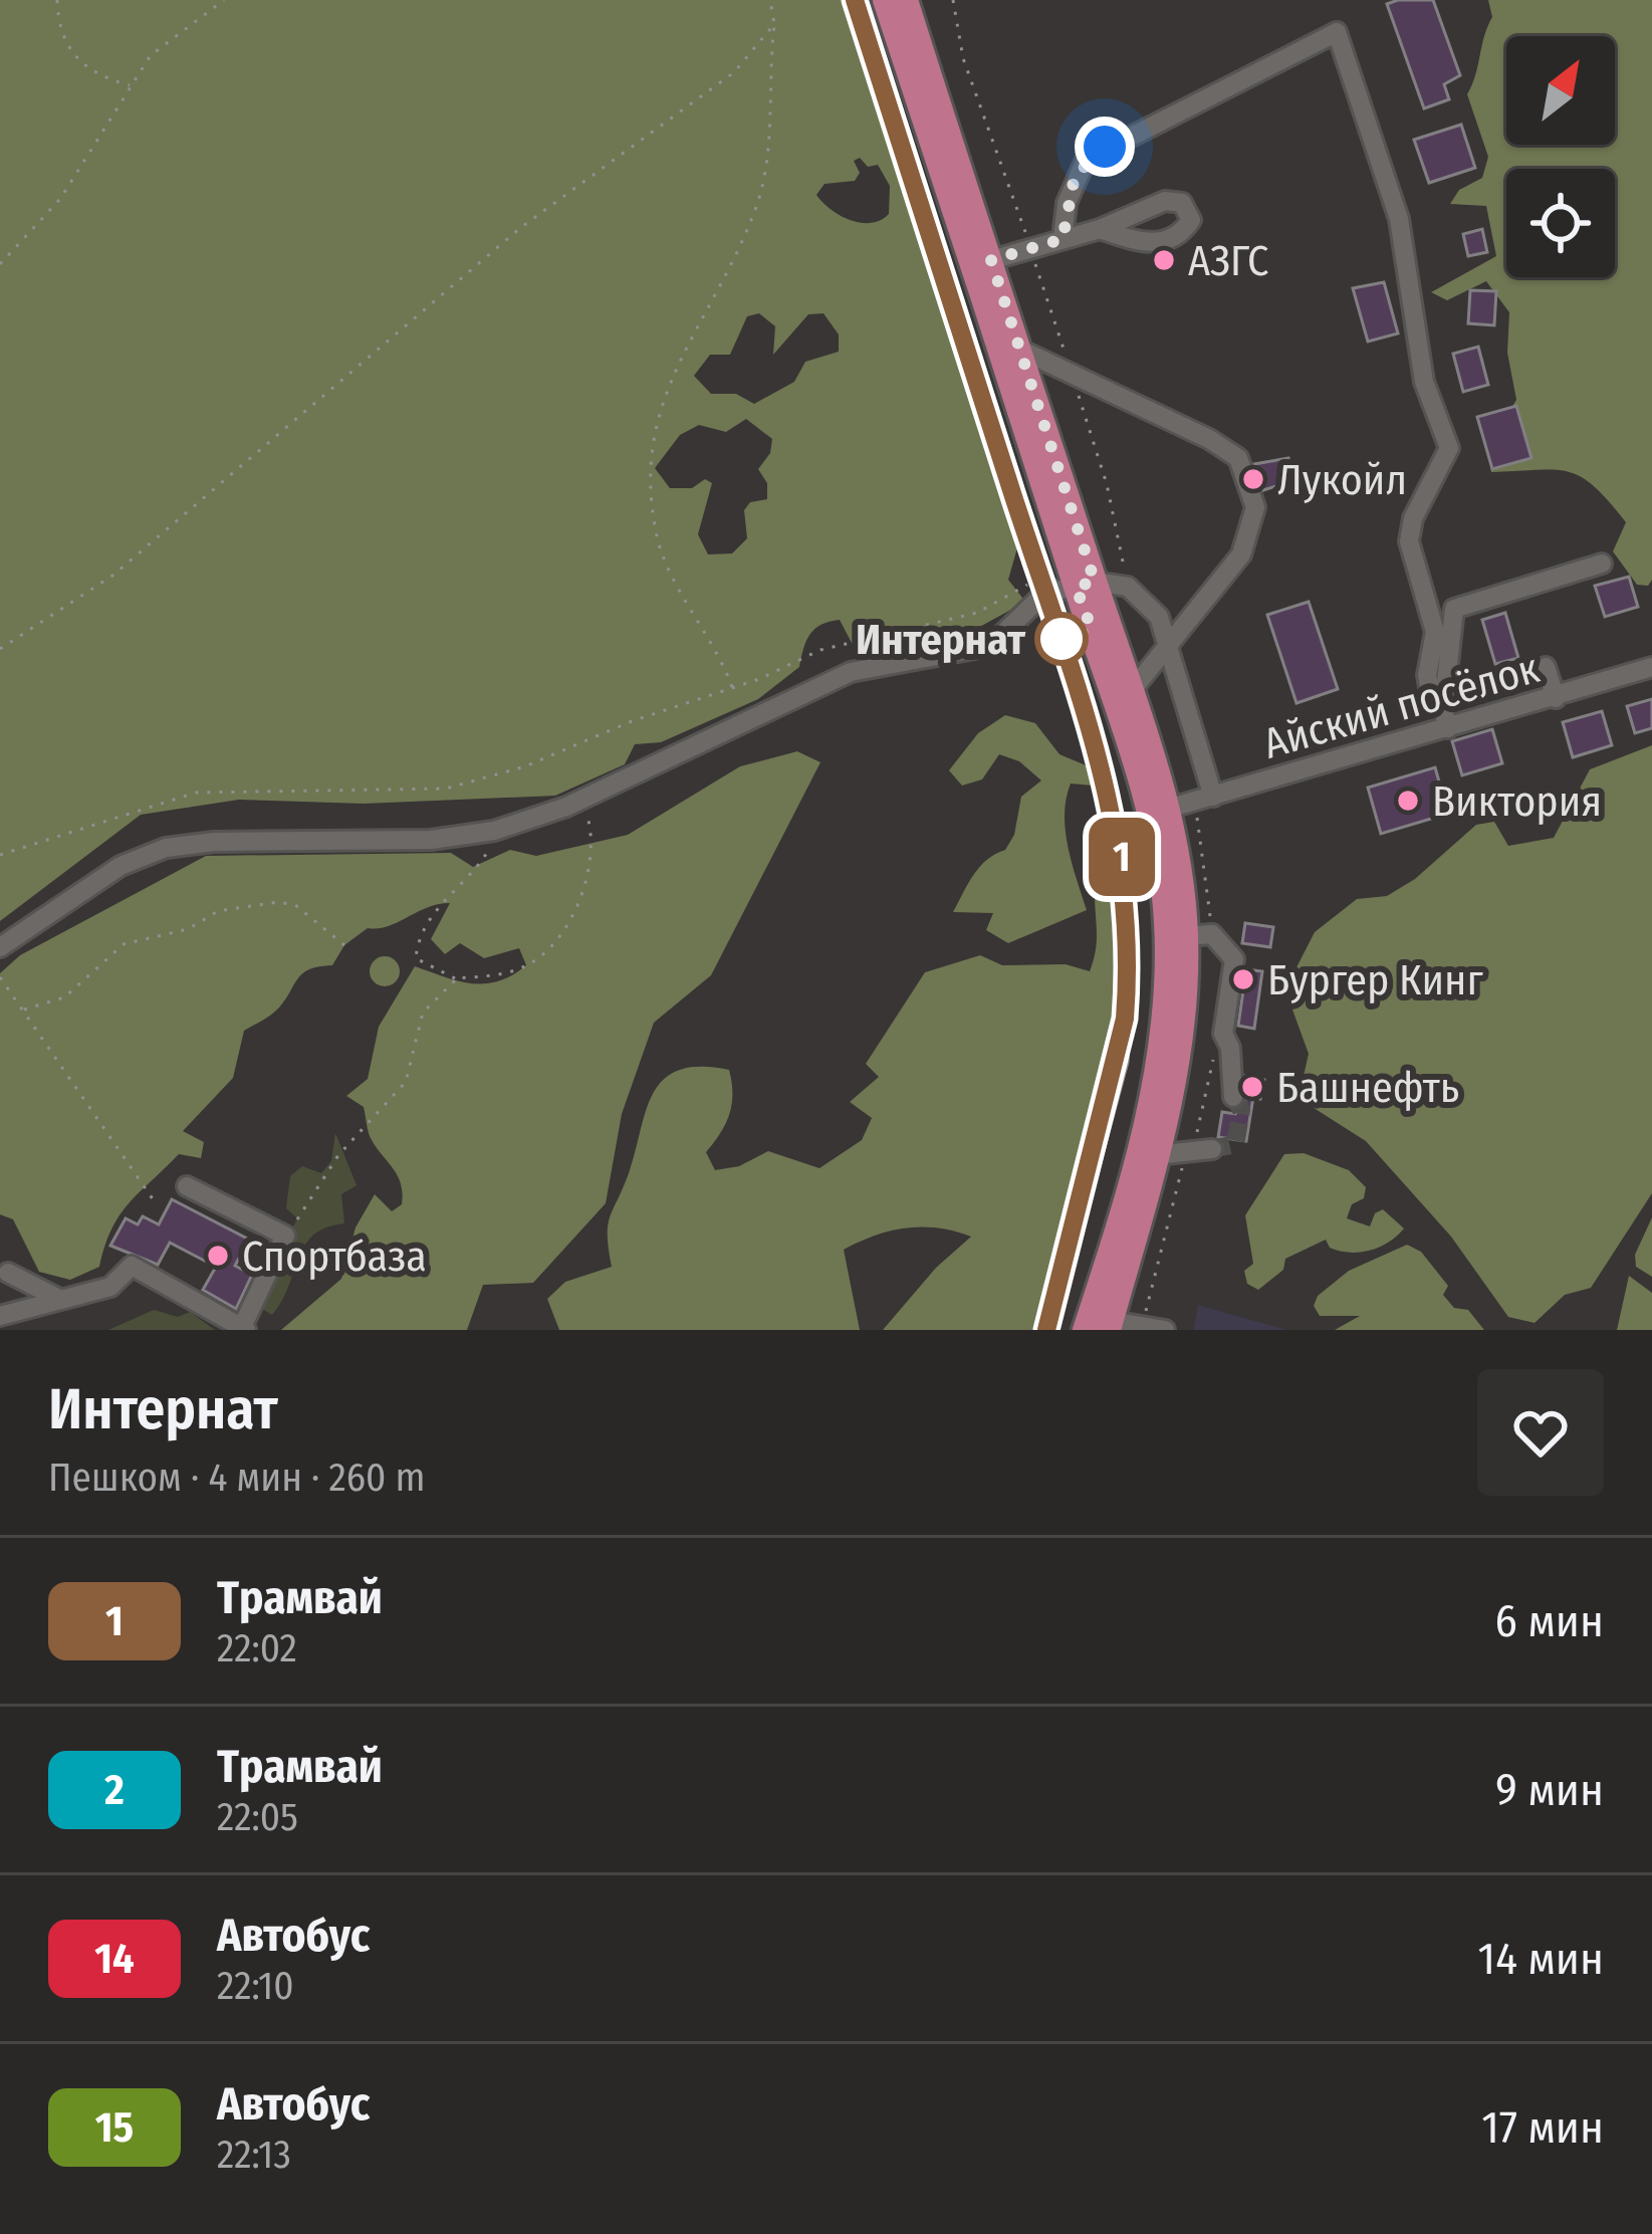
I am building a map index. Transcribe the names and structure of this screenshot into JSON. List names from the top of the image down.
{
  "streets": {
    "street": ["Айский посёлок"]
  },
  "places": [
    "АЗГС",
    "Лукойл",
    "Интернат",
    "Виктория",
    "Бургер Кинг",
    "Башнефть",
    "Спортбаза"
  ],
  "lines": ["tram line 1"],
  "north": "top right",
  "page": {
    "on_map": "1",
    "heading": ["Интернат", "Пешком · 4 мин · 260 m"],
    "list": [
      {
        "mark": "1",
        "name": "Трамвай",
        "note": "22:02",
        "value": "6 мин"
      },
      {
        "mark": "2",
        "name": "Трамвай",
        "note": "22:05",
        "value": "9 мин"
      },
      {
        "mark": "14",
        "name": "Автобус",
        "note": "22:10",
        "value": "14 мин"
      },
      {
        "mark": "15",
        "name": "Автобус",
        "note": "22:13",
        "value": "17 мин"
      }
    ]
  }
}
